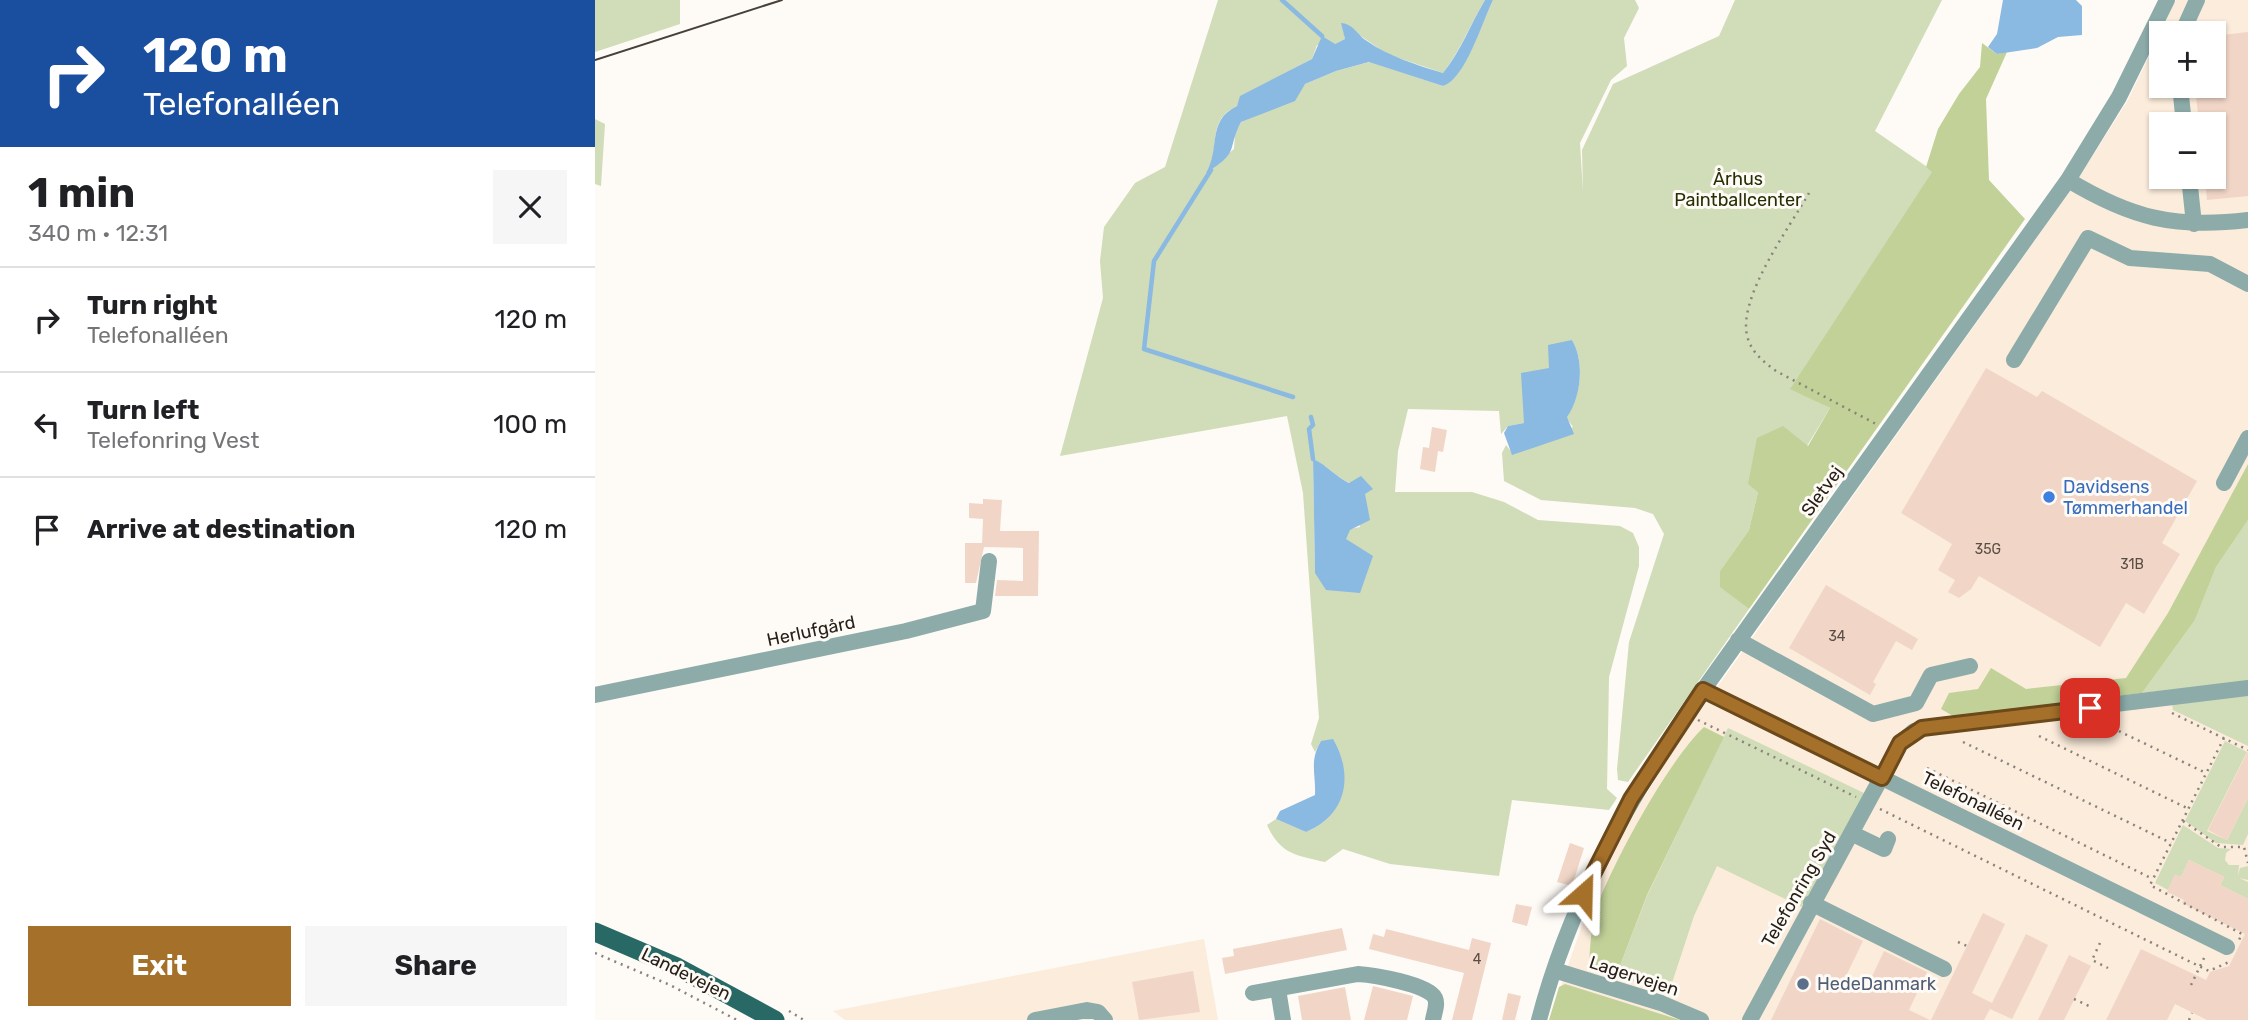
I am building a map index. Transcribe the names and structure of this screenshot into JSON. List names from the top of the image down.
{
  "streets": {
    "main road": ["Landevejen"],
    "street": [
      "Sletvej",
      "Herlufgård",
      "Telefonalléen",
      "Telefonring Syd",
      "Lagervejen"
    ]
  },
  "crossings": [
    ["Sletvej", "Telefonalléen"],
    ["Sletvej", "Lagervejen"],
    ["Telefonalléen", "Telefonring Syd"]
  ],
  "parks": ["Århus Paintballcenter"],
  "places": ["Davidsens Tømmerhandel", "HedeDanmark"],
  "house_numbers": [
    "35G",
    "31B",
    "34",
    "4"
  ],
  "page": {
    "turn": ["120 m", "Telefonalléen"],
    "map_buttons": ["+", "−"],
    "heading": ["1 min", "340 m · 12:31"],
    "list": [
      {
        "name": "Turn right",
        "note": "Telefonalléen",
        "value": "120 m"
      },
      {
        "name": "Turn left",
        "note": "Telefonring Vest",
        "value": "100 m"
      },
      {
        "name": "Arrive at destination",
        "value": "120 m"
      }
    ],
    "buttons": ["Exit", "Share"]
  }
}
